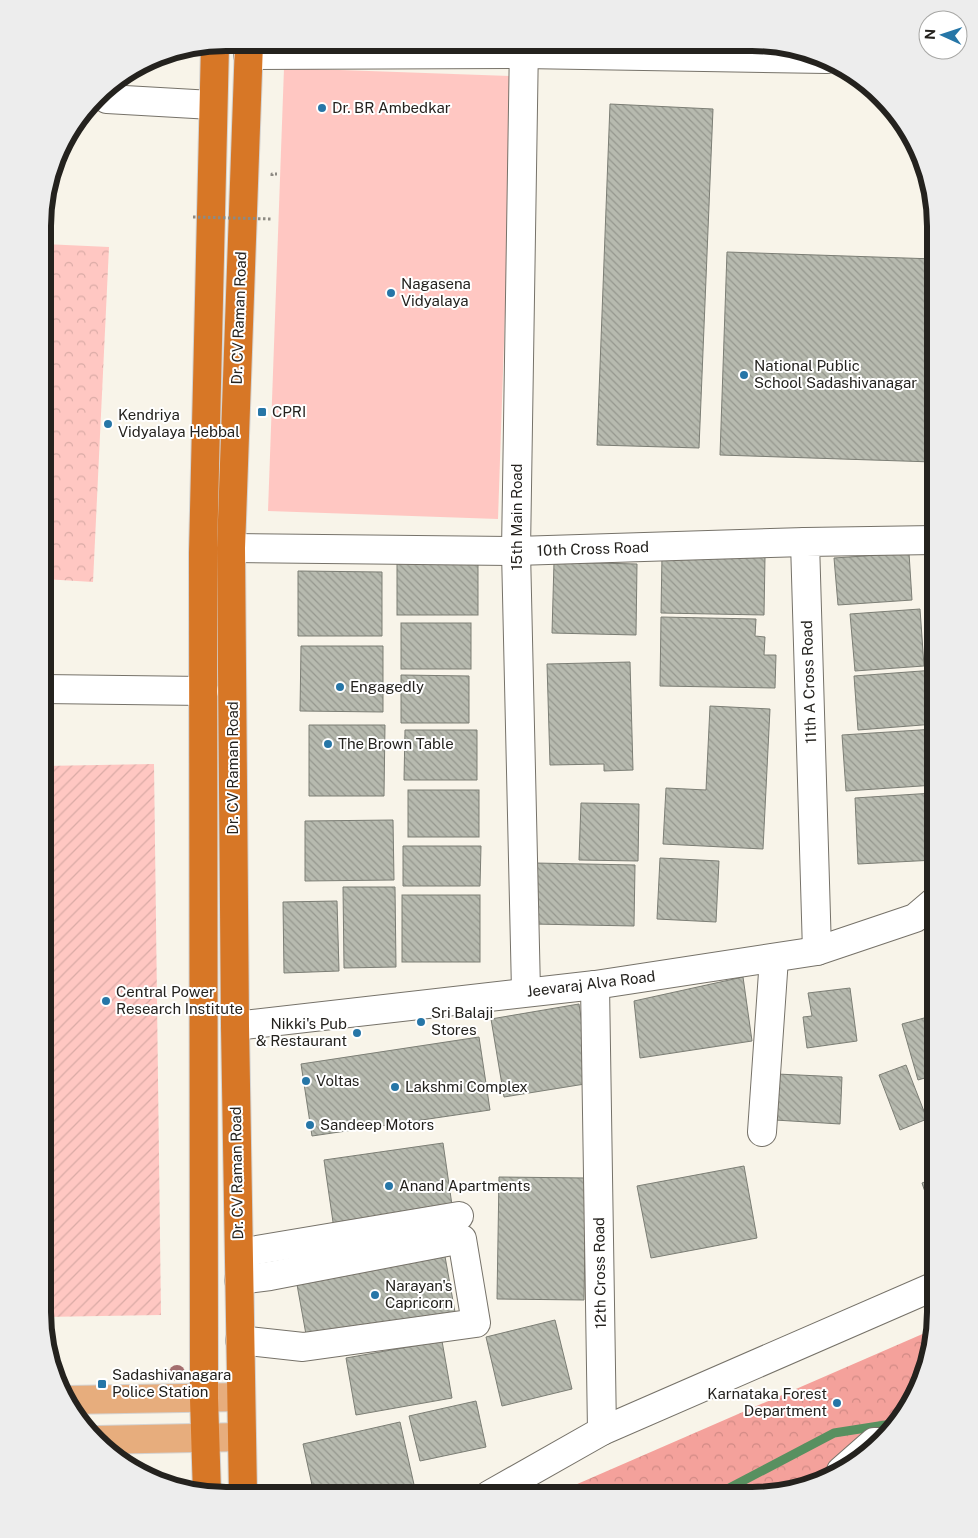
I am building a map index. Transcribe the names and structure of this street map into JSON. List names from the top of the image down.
{
  "streets": {
    "highway": ["Dr. CV Raman Road"],
    "street": [
      "15th Main Road",
      "10th Cross Road",
      "11th A Cross Road",
      "Jeevaraj Alva Road",
      "12th Cross Road"
    ]
  },
  "crossings": [
    ["Dr. CV Raman Road", "10th Cross Road"],
    ["Dr. CV Raman Road", "Jeevaraj Alva Road"],
    ["15th Main Road", "10th Cross Road"],
    ["15th Main Road", "Jeevaraj Alva Road"],
    ["10th Cross Road", "11th A Cross Road"],
    ["11th A Cross Road", "Jeevaraj Alva Road"],
    ["Jeevaraj Alva Road", "12th Cross Road"]
  ],
  "places": {
    "other": [
      "Dr. BR Ambedkar",
      "Nagasena Vidyalaya",
      "National Public School Sadashivanagar",
      "Kendriya Vidyalaya Hebbal",
      "Engagedly",
      "The Brown Table",
      "Central Power Research Institute",
      "Sri Balaji Stores",
      "Nikki's Pub & Restaurant",
      "Voltas",
      "Lakshmi Complex",
      "Sandeep Motors",
      "Anand Apartments",
      "Narayan's Capricorn",
      "Karnataka Forest Department"
    ],
    "transit": ["CPRI", "Sadashivanagara Police Station"]
  },
  "north": "left"
}
